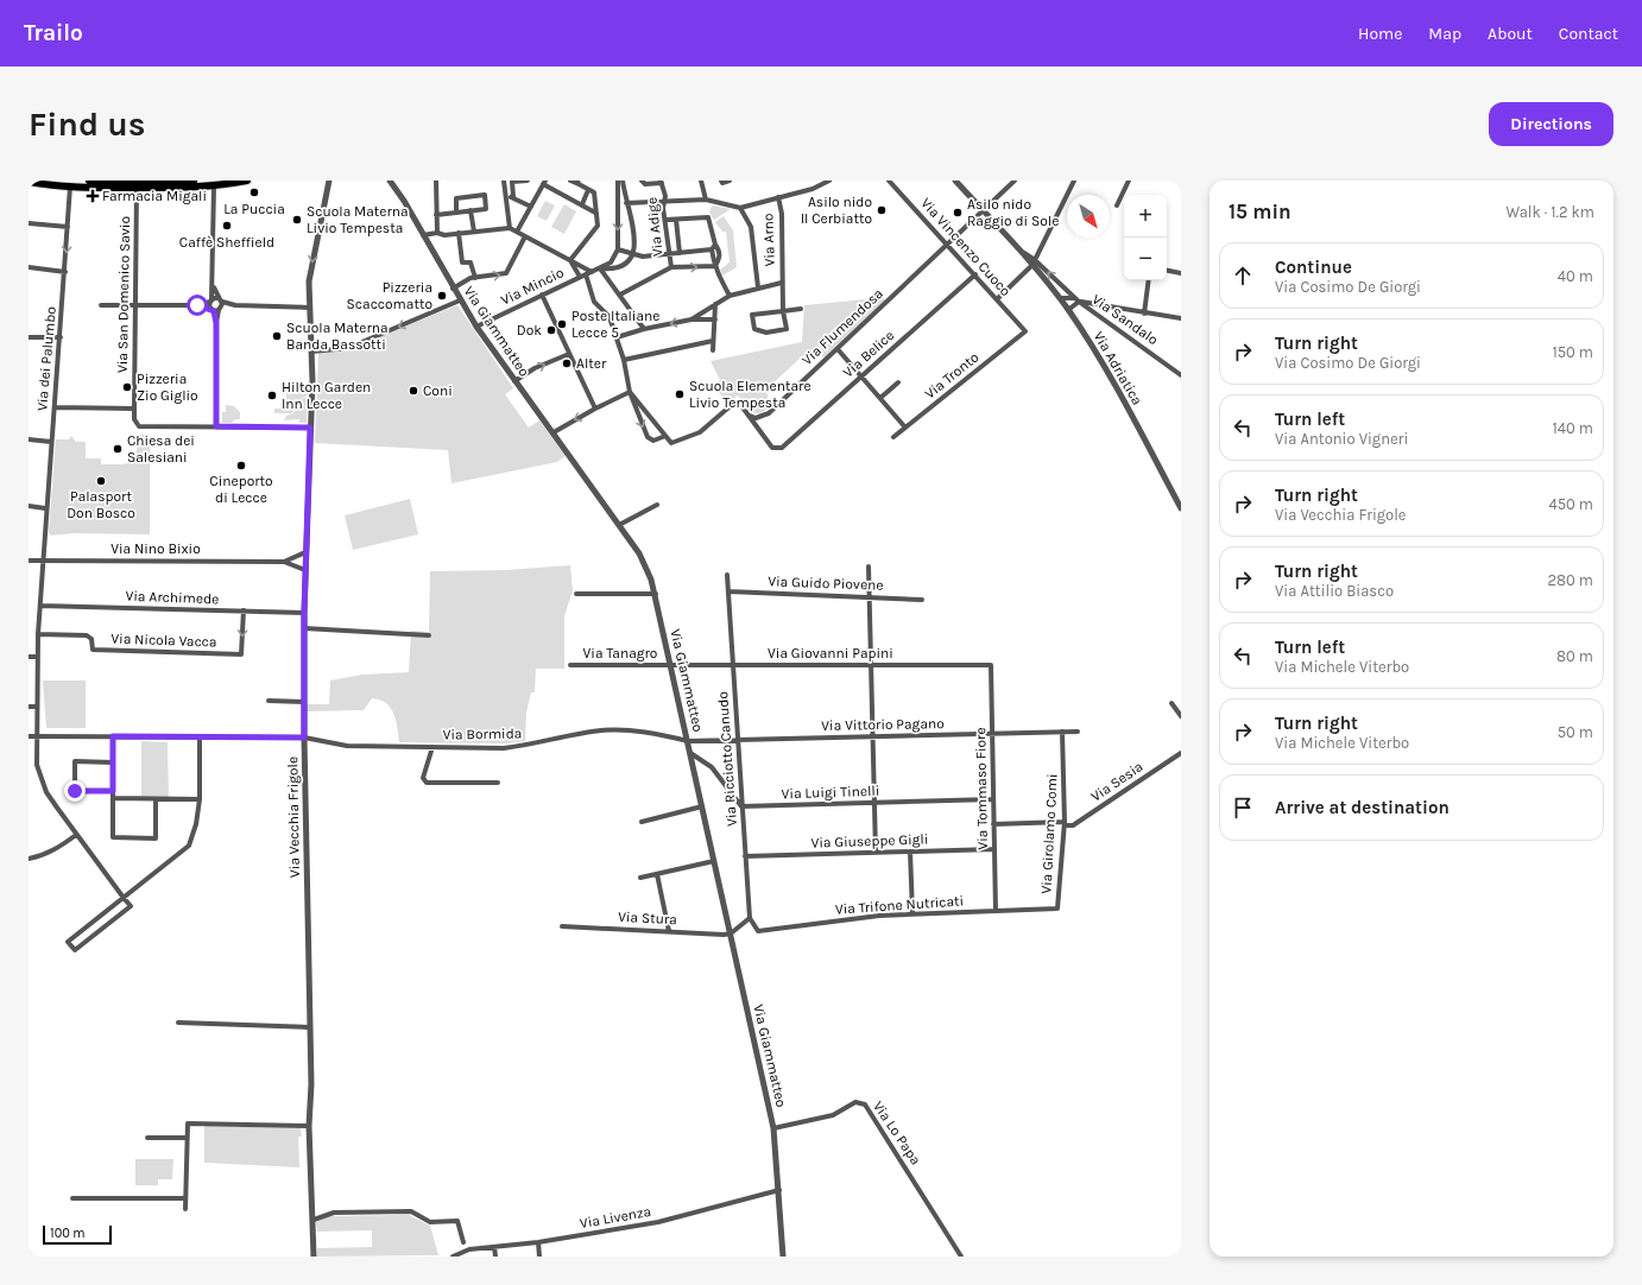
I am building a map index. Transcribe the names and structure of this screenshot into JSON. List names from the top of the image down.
{
  "streets": {
    "street": [
      "Via Adige",
      "Via Arno",
      "Via Vincenzo Cuoco",
      "Via Mincio",
      "Via San Domenico Savio",
      "Via Sandalo",
      "Via Flumendosa",
      "Via Giammatteo",
      "Via Belice",
      "Via dei Palumbo",
      "Via Adriatica",
      "Via Tronto",
      "Via Nino Bixio",
      "Via Guido Piovene",
      "Via Archimede",
      "Via Nicola Vacca",
      "Via Tanagro",
      "Via Giovanni Papini",
      "Via Vittorio Pagano",
      "Via Bormida",
      "Via Ricciotto Canudo",
      "Via Sesia",
      "Via Tommaso Fiore",
      "Via Luigi Tinelli",
      "Via Vecchia Frigole",
      "Via Girolamo Comi",
      "Via Giuseppe Gigli",
      "Via Trifone Nutricati",
      "Via Stura",
      "Via Lo Papa",
      "Via Livenza"
    ]
  },
  "crossings": [
    ["Via Vincenzo Cuoco", "Via Flumendosa"],
    ["Via Vincenzo Cuoco", "Via Belice"],
    ["Via Vincenzo Cuoco", "Via Tronto"],
    ["Via Mincio", "Via Giammatteo"],
    ["Via Sandalo", "Via Adriatica"],
    ["Via Flumendosa", "Via Belice"],
    ["Via Flumendosa", "Via Adriatica"],
    ["Via Giammatteo", "Via Tanagro"],
    ["Via Giammatteo", "Via Giovanni Papini"],
    ["Via Giammatteo", "Via Vittorio Pagano"],
    ["Via Giammatteo", "Via Bormida"],
    ["Via Giammatteo", "Via Stura"],
    ["Via Giammatteo", "Via Lo Papa"],
    ["Via Giammatteo", "Via Livenza"],
    ["Via dei Palumbo", "Via Nino Bixio"],
    ["Via dei Palumbo", "Via Archimede"],
    ["Via dei Palumbo", "Via Nicola Vacca"],
    ["Via dei Palumbo", "Via Bormida"],
    ["Via Nino Bixio", "Via Vecchia Frigole"],
    ["Via Guido Piovene", "Via Ricciotto Canudo"],
    ["Via Archimede", "Via Nicola Vacca"],
    ["Via Archimede", "Via Vecchia Frigole"],
    ["Via Tanagro", "Via Giovanni Papini"],
    ["Via Giovanni Papini", "Via Ricciotto Canudo"],
    ["Via Giovanni Papini", "Via Tommaso Fiore"],
    ["Via Vittorio Pagano", "Via Bormida"],
    ["Via Vittorio Pagano", "Via Ricciotto Canudo"],
    ["Via Vittorio Pagano", "Via Tommaso Fiore"],
    ["Via Vittorio Pagano", "Via Girolamo Comi"],
    ["Via Bormida", "Via Vecchia Frigole"],
    ["Via Ricciotto Canudo", "Via Luigi Tinelli"],
    ["Via Ricciotto Canudo", "Via Giuseppe Gigli"],
    ["Via Ricciotto Canudo", "Via Trifone Nutricati"],
    ["Via Sesia", "Via Girolamo Comi"],
    ["Via Tommaso Fiore", "Via Luigi Tinelli"],
    ["Via Tommaso Fiore", "Via Giuseppe Gigli"],
    ["Via Tommaso Fiore", "Via Trifone Nutricati"],
    ["Via Girolamo Comi", "Via Trifone Nutricati"]
  ],
  "one_way": ["Via Nicola Vacca"],
  "places": {
    "other": [
      "La Puccia",
      "Asilo nido Il Cerbiatto",
      "Asilo nido Raggio di Sole",
      "Scuola Materna Livio Tempesta",
      "Caffè Sheffield",
      "Pizzeria Scaccomatto",
      "Poste Italiane Lecce 5",
      "Dok",
      "Scuola Materna Banda Bassotti",
      "Alter",
      "Pizzeria Zio Giglio",
      "Coni",
      "Scuola Elementare Livio Tempesta",
      "Hilton Garden Inn Lecce",
      "Chiesa dei Salesiani",
      "Cineporto di Lecce",
      "Palasport Don Bosco"
    ],
    "health": ["Farmacia Migali"]
  },
  "scale_bar": "100 m",
  "north": "bottom right",
  "page": {
    "header": "Trailo",
    "nav": [
      "Home",
      "Map",
      "About",
      "Contact"
    ],
    "buttons": "Directions",
    "title": "Find us",
    "heading": ["15 min", "Walk · 1.2 km"],
    "map_buttons": ["+", "−"],
    "list": [
      ["Continue", "Via Cosimo De Giorgi", "40 m"],
      ["Turn right", "Via Cosimo De Giorgi", "150 m"],
      ["Turn left", "Via Antonio Vigneri", "140 m"],
      ["Turn right", "Via Vecchia Frigole", "450 m"],
      ["Turn right", "Via Attilio Biasco", "280 m"],
      ["Turn left", "Via Michele Viterbo", "80 m"],
      ["Turn right", "Via Michele Viterbo", "50 m"],
      "Arrive at destination"
    ],
    "scale": "100 m"
  }
}
